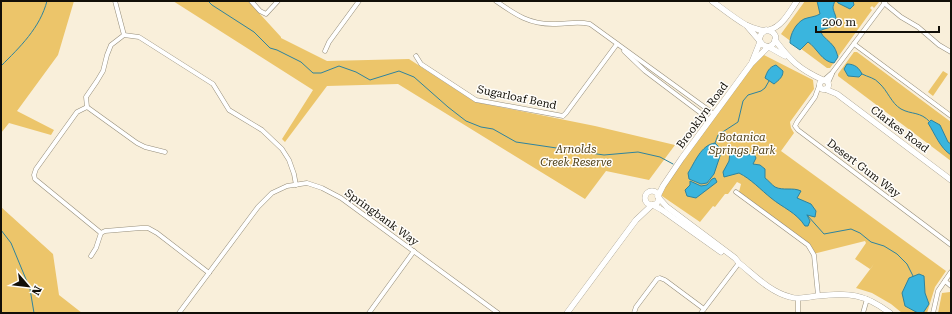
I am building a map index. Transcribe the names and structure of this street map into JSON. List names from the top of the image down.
{
  "streets": {
    "street": [
      "Sugarloaf Bend",
      "Brooklyn Road",
      "Clarkes Road",
      "Desert Gum Way",
      "Springbank Way"
    ]
  },
  "crossings": [
    ["Brooklyn Road", "Clarkes Road"],
    ["Clarkes Road", "Desert Gum Way"]
  ],
  "parks": ["Botanica Springs Park", "Arnolds Creek Reserve"],
  "scale_bar": "200 m",
  "north": "bottom right"
}
